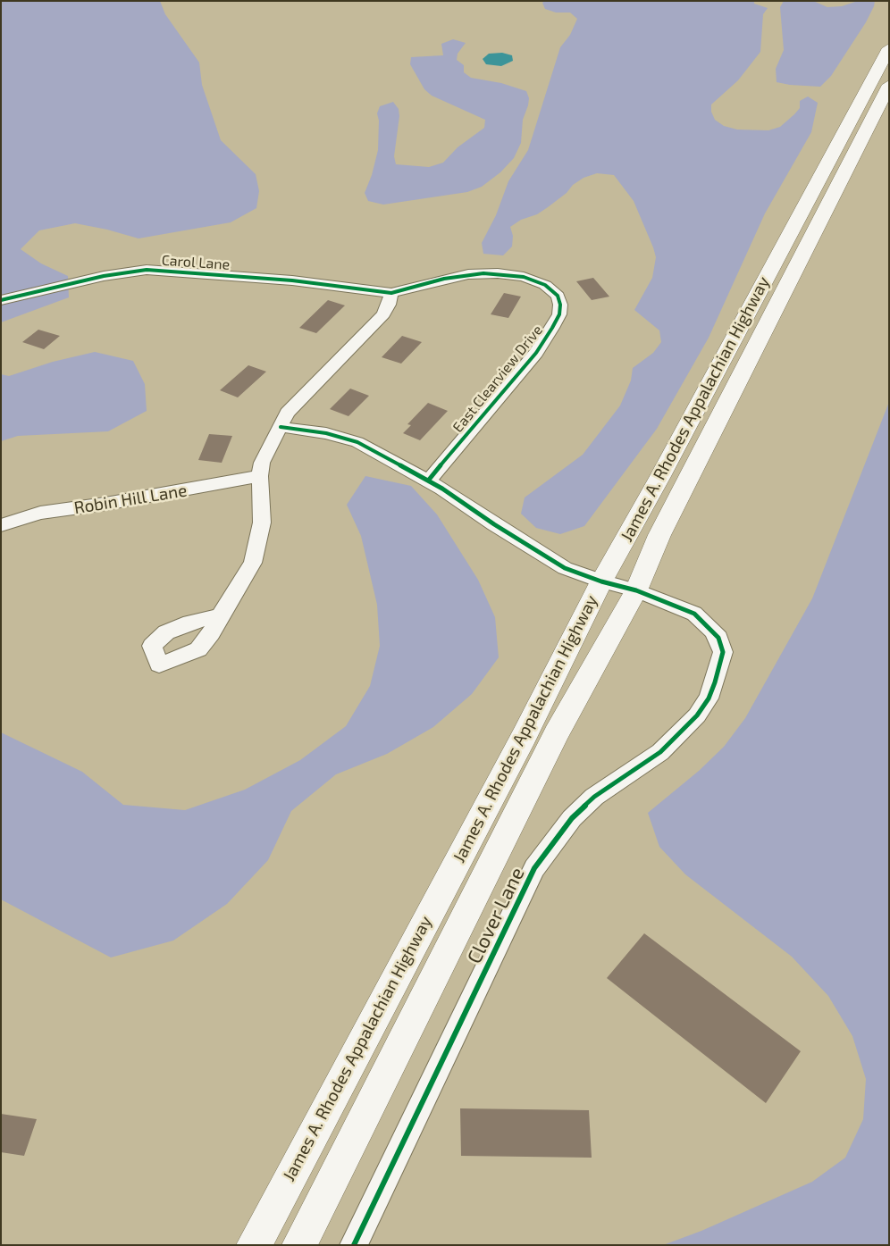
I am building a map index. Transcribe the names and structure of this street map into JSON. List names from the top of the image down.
{
  "streets": {
    "highway": ["James A. Rhodes Appalachian Highway"],
    "street": [
      "Carol Lane",
      "East Clearview Drive",
      "Robin Hill Lane",
      "Clover Lane"
    ]
  },
  "crossings": [
    ["Carol Lane", "East Clearview Drive"],
    ["East Clearview Drive", "Clover Lane"],
    ["James A. Rhodes Appalachian Highway", "Clover Lane"]
  ]
}
